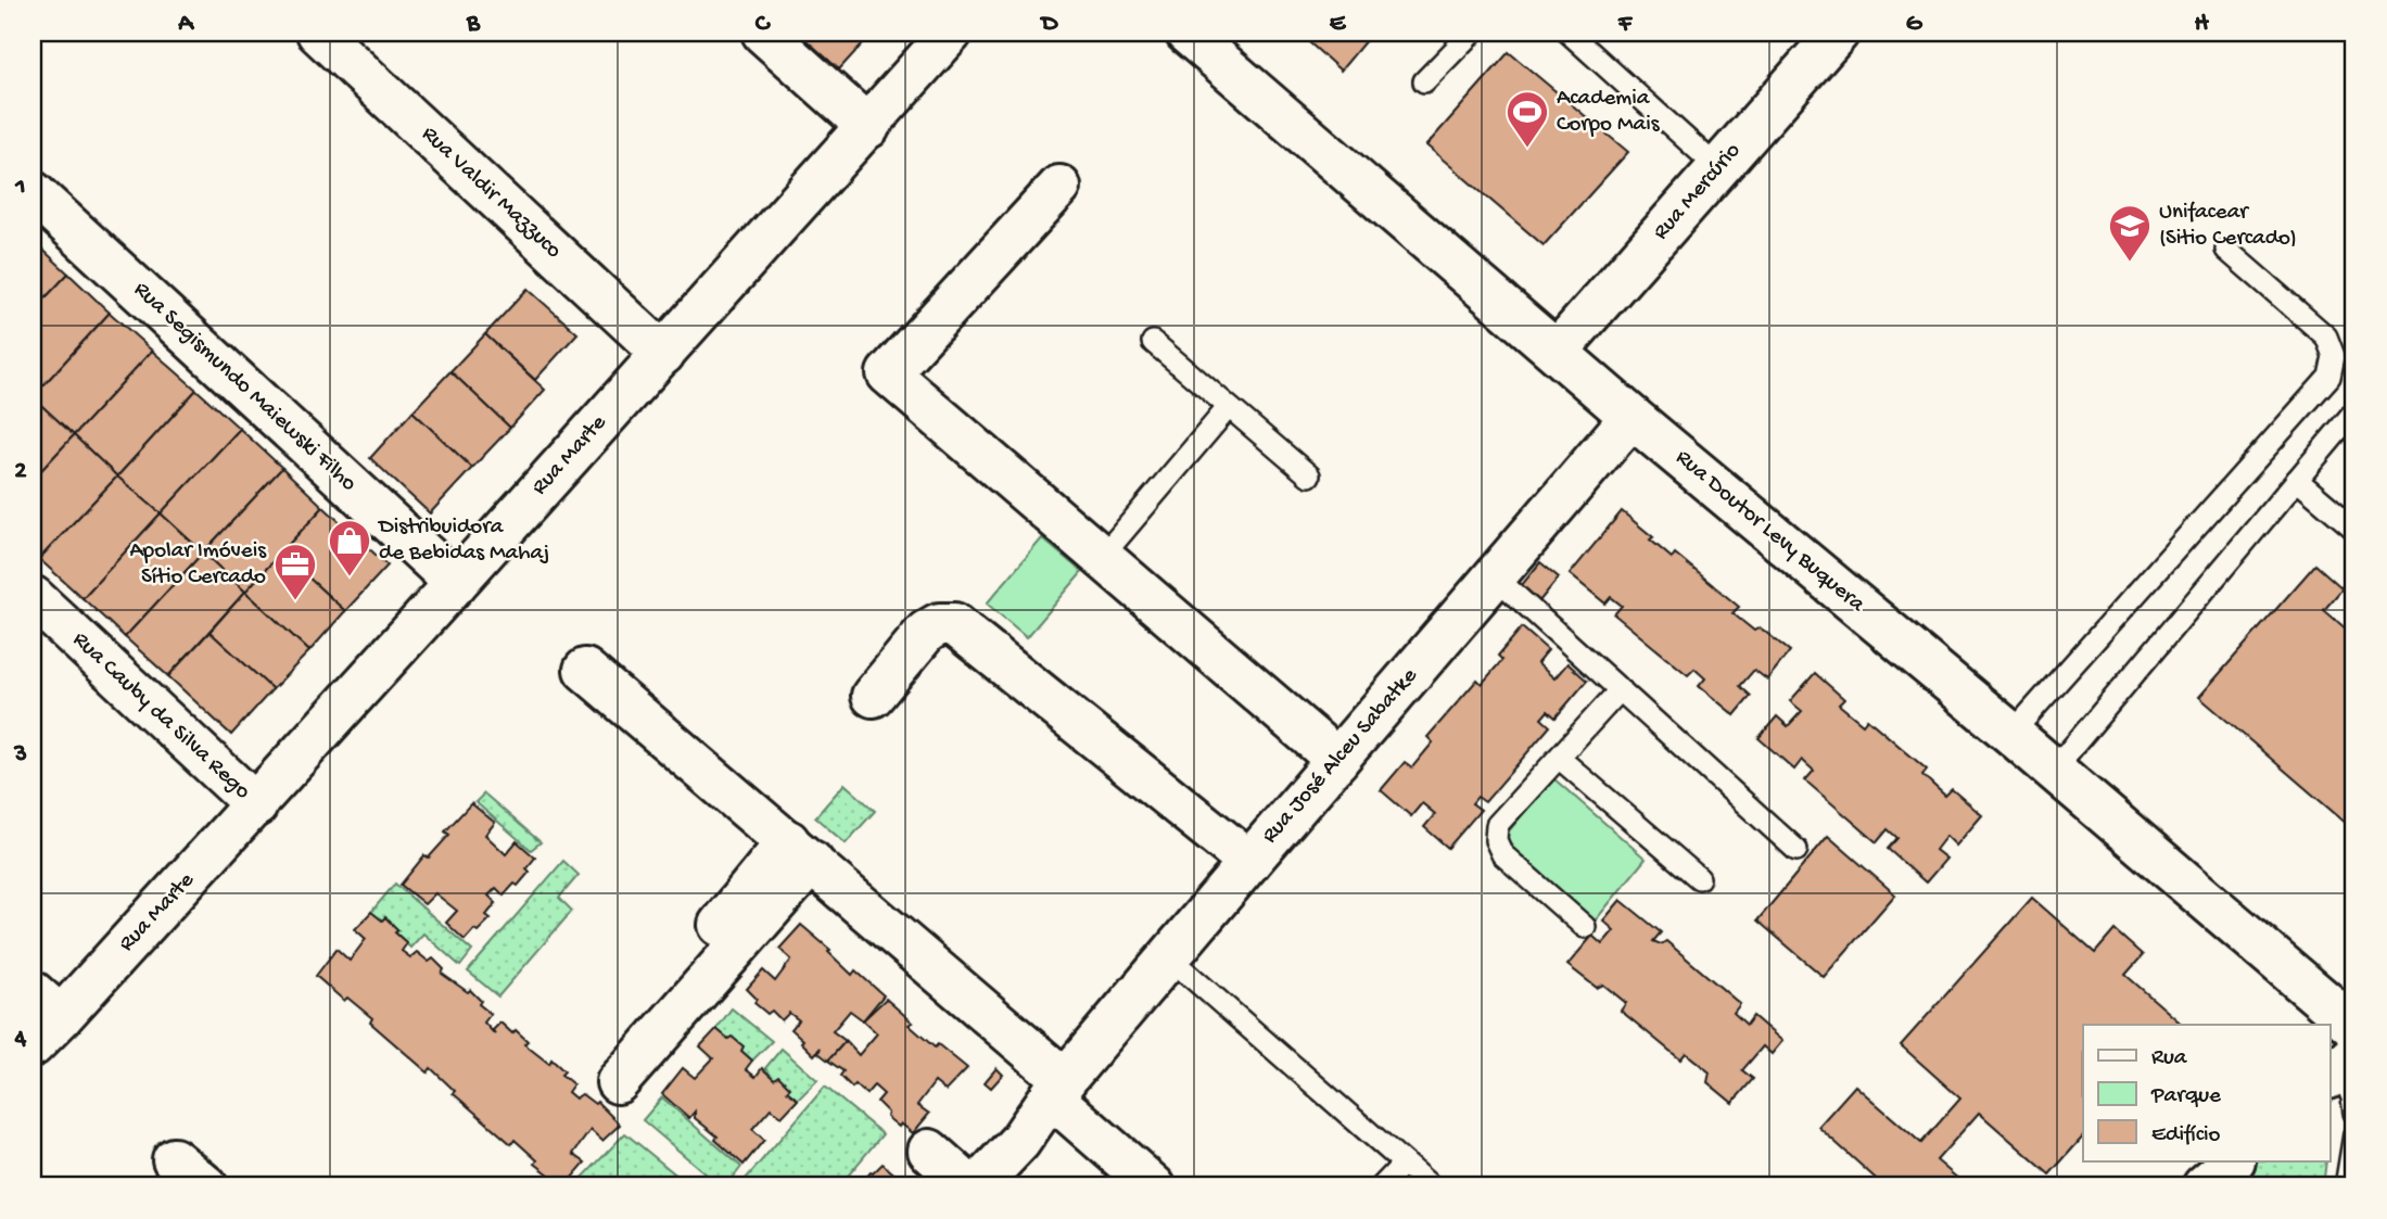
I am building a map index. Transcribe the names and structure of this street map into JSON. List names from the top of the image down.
{
  "streets": {
    "street": [
      "Rua Mercúrio",
      "Rua Valdir Mazzuco",
      "Rua Segismundo Maiewski Filho",
      "Rua Marte",
      "Rua Doutor Levy Buquera",
      "Rua Cauby da Silva Rego",
      "Rua José Alceu Sabatke"
    ]
  },
  "crossings": [
    ["Rua Mercúrio", "Rua Doutor Levy Buquera"],
    ["Rua Valdir Mazzuco", "Rua Marte"],
    ["Rua Segismundo Maiewski Filho", "Rua Marte"],
    ["Rua Marte", "Rua Cauby da Silva Rego"],
    ["Rua Doutor Levy Buquera", "Rua José Alceu Sabatke"]
  ],
  "places": {
    "sports": ["Academia Corpo Mais"],
    "school or university": ["Unifacear (Sitio Cercado)"],
    "shop": ["Distribuidora de Bebidas Mahaj"],
    "office": ["Apolar Imóveis Sítio Cercado"]
  },
  "legend": ["Rua", "Parque", "Edifício"],
  "grid": {
    "columns": [
      "A",
      "B",
      "C",
      "D",
      "E",
      "F",
      "G",
      "H"
    ],
    "rows": [
      "1",
      "2",
      "3",
      "4"
    ]
  }
}
